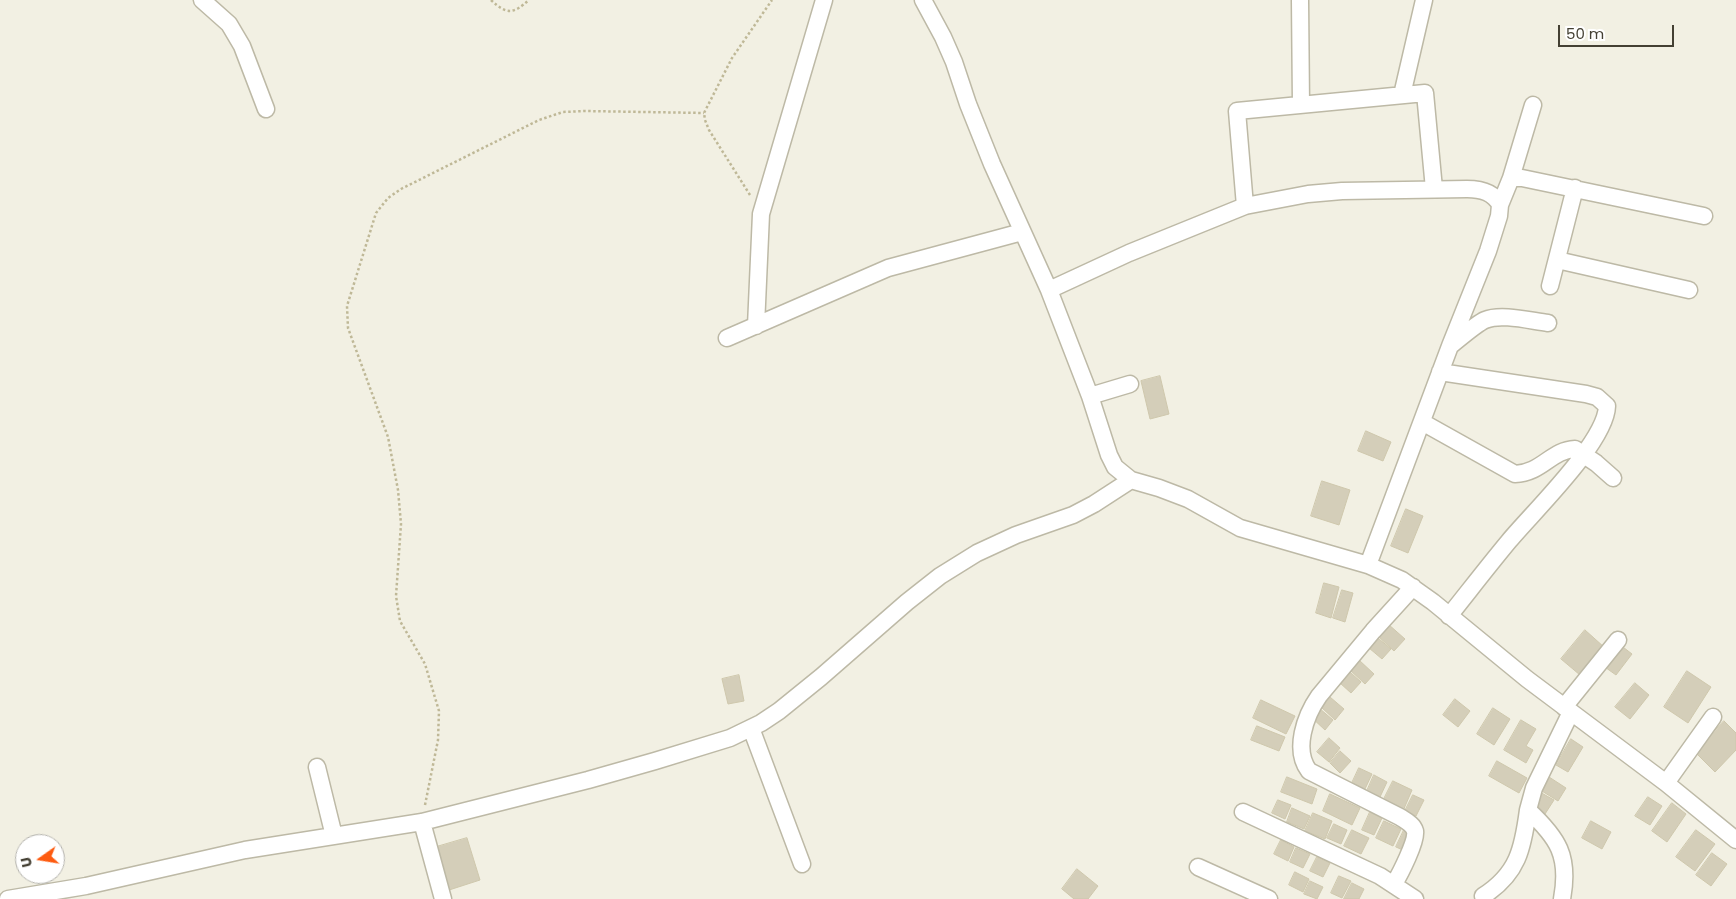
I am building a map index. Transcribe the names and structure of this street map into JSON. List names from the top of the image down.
{
  "scale_bar": "50 m",
  "north": "left"
}
